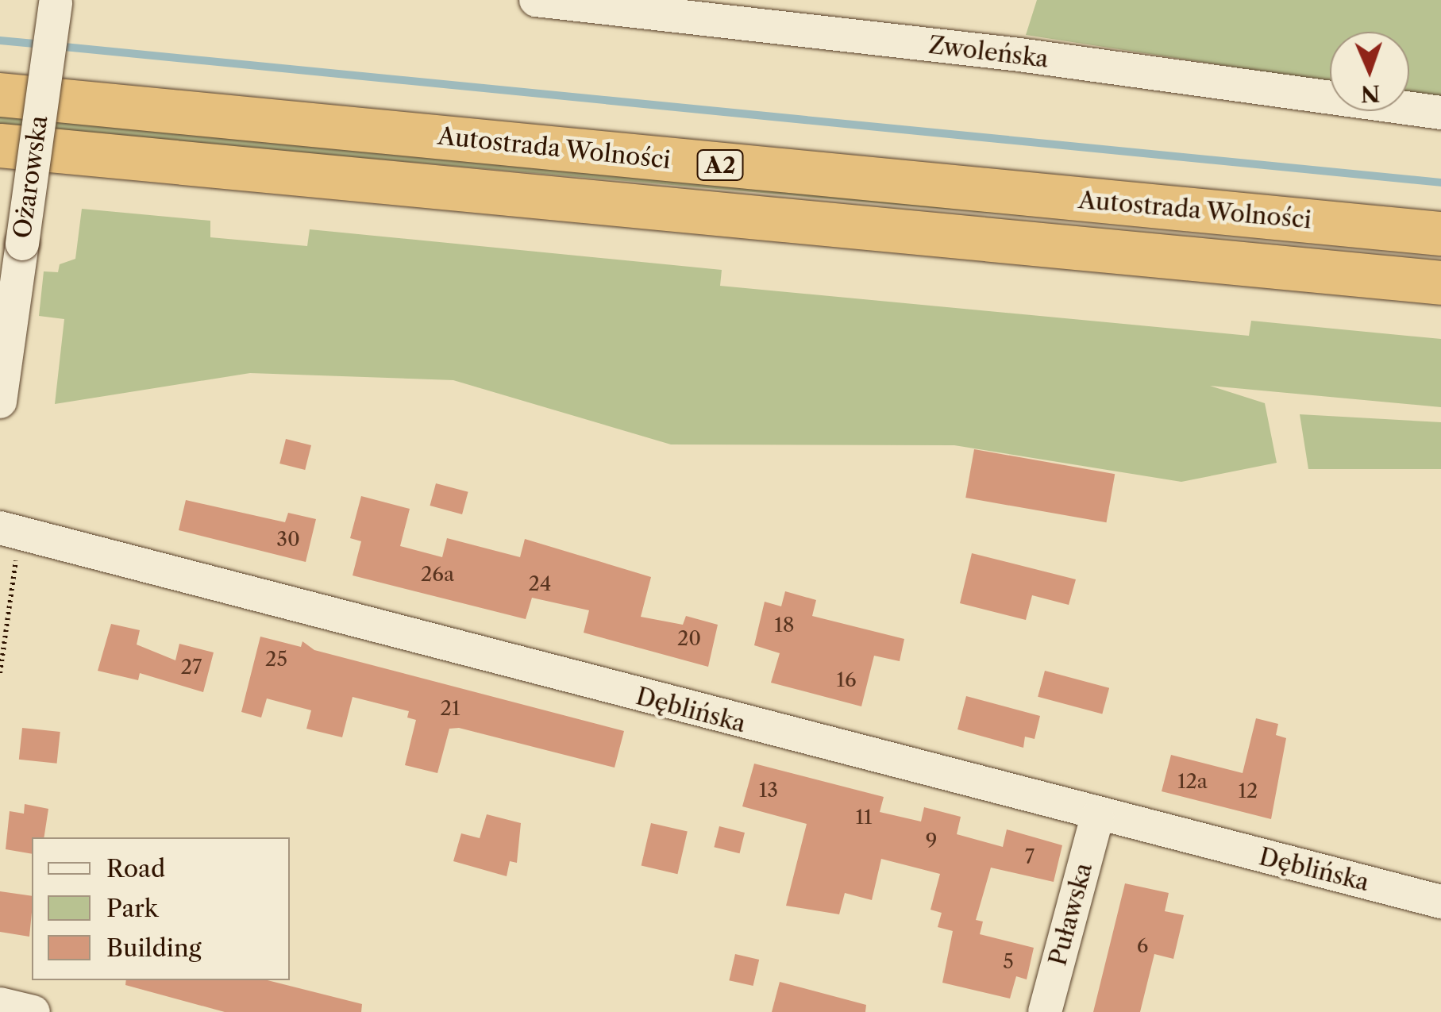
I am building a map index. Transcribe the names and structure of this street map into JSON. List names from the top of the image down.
{
  "streets": {
    "highway": ["Autostrada Wolności", "A2"],
    "street": [
      "Zwoleńska",
      "Ożarowska",
      "Dęblińska",
      "Puławska"
    ]
  },
  "crossings": [
    ["Dęblińska", "Puławska"]
  ],
  "house_numbers": [
    "30",
    "26a",
    "24",
    "18",
    "20",
    "25",
    "27",
    "16",
    "21",
    "12a",
    "13",
    "12",
    "11",
    "9",
    "7",
    "6",
    "5"
  ],
  "legend": ["Road", "Park", "Building"],
  "north": "bottom"
}
